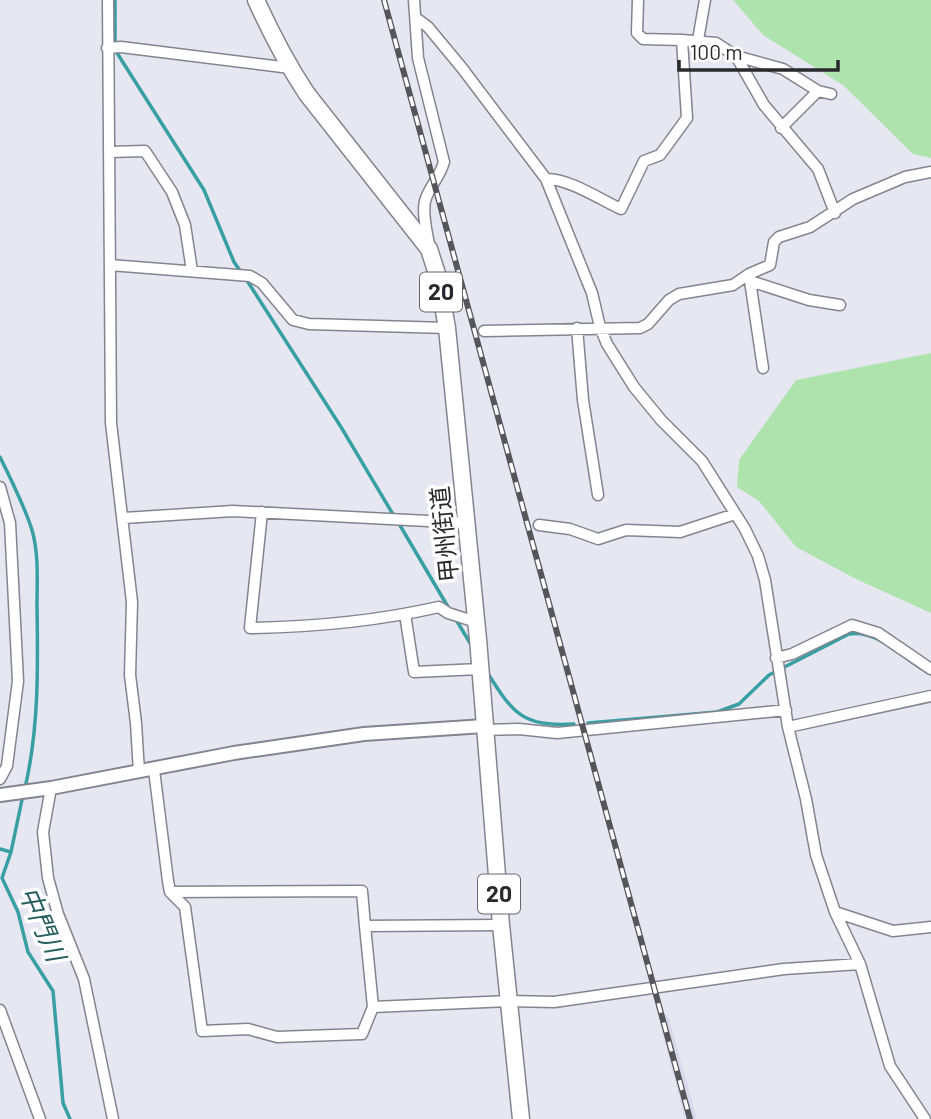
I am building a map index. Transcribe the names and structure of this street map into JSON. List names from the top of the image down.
{
  "streets": {
    "highway": ["20", "甲州街道"]
  },
  "water": ["中門川"],
  "scale_bar": "100 m"
}
